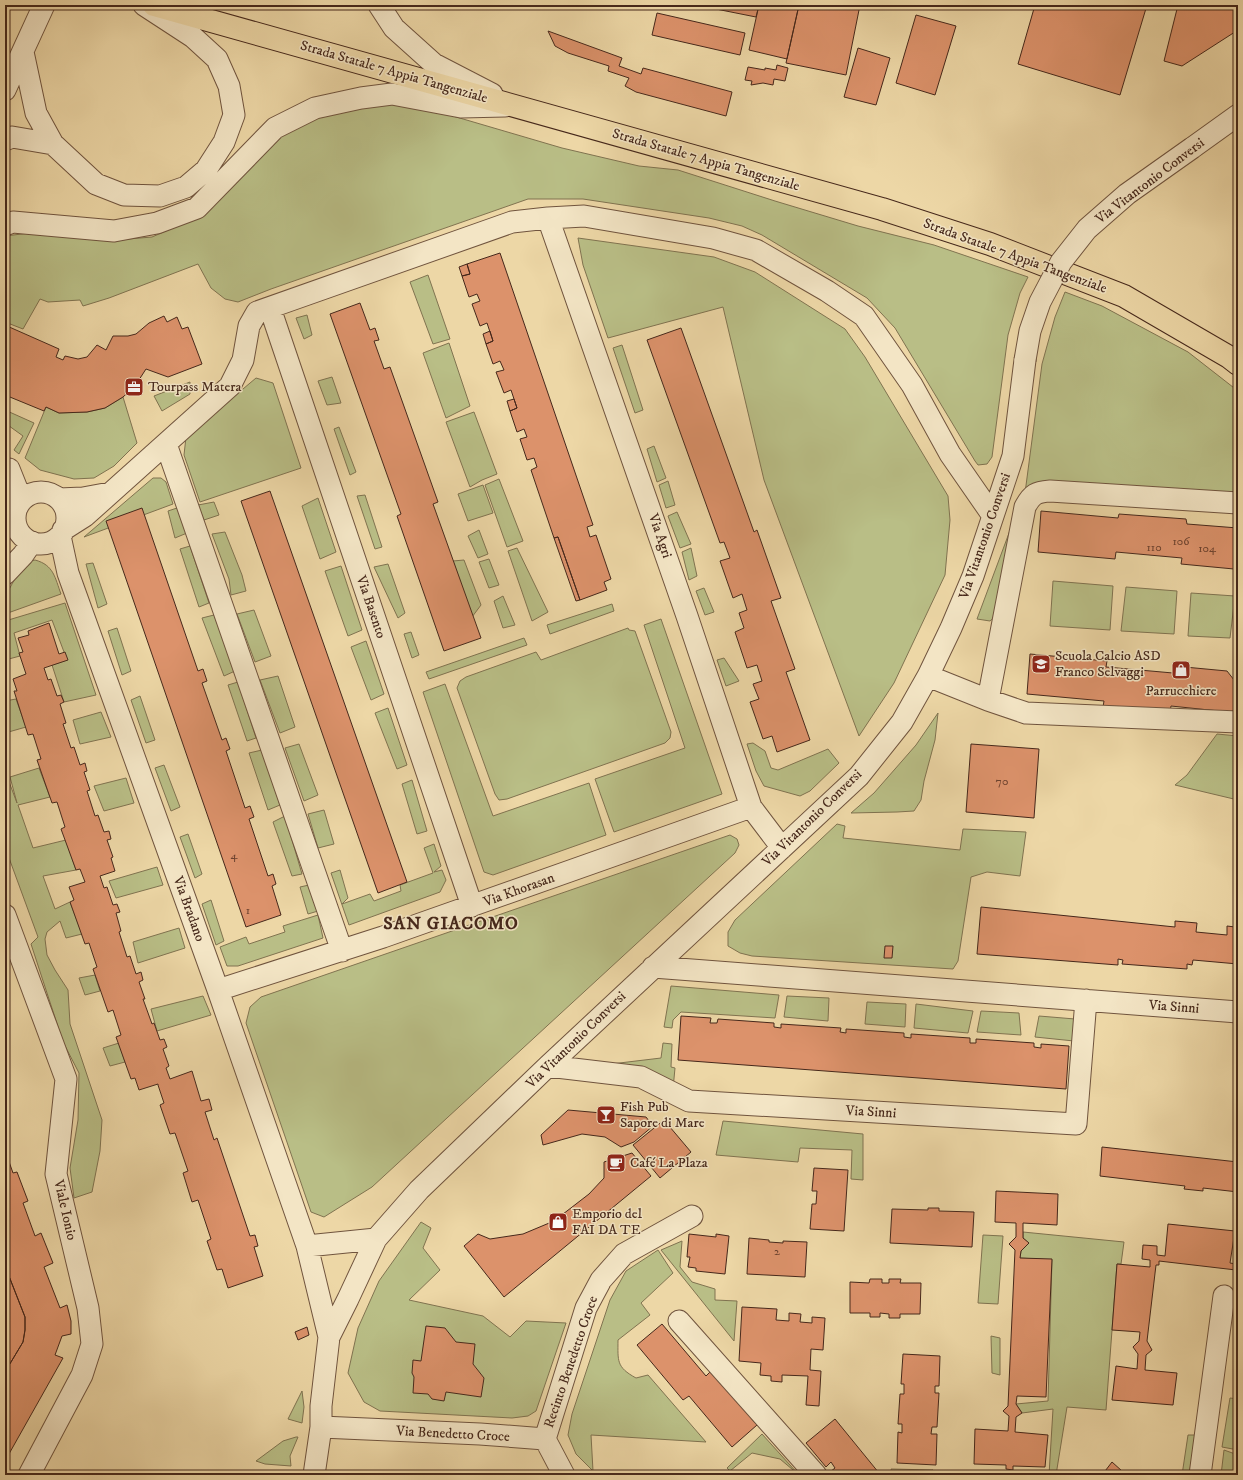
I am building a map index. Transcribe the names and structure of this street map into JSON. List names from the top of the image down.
{
  "streets": {
    "highway": ["Strada Statale 7 Appia Tangenziale"],
    "street": [
      "Via Vitantonio Conversi",
      "Via Agri",
      "Via Basento",
      "Via Khorasan",
      "Via Bradano",
      "Via Sinni",
      "Viale Ionio",
      "Recinto Benedetto Croce",
      "Via Benedetto Croce"
    ]
  },
  "crossings": [
    ["Via Vitantonio Conversi", "Via Agri"],
    ["Via Vitantonio Conversi", "Via Bradano"],
    ["Via Vitantonio Conversi", "Via Sinni"],
    ["Via Vitantonio Conversi", "Via Benedetto Croce"],
    ["Via Agri", "Via Khorasan"],
    ["Via Basento", "Via Khorasan"],
    ["Via Khorasan", "Via Bradano"],
    ["Recinto Benedetto Croce", "Via Benedetto Croce"]
  ],
  "districts": ["SAN GIACOMO"],
  "places": {
    "office": ["Tourpass Matera"],
    "school or university": ["Scuola Calcio ASD Franco Selvaggi"],
    "shop": ["Parrucchiere", "Emporio del FAI DA TE"],
    "bar": ["Fish Pub Sapore di Mare"],
    "cafe": ["Café La Plaza"]
  },
  "house_numbers": [
    "106",
    "110",
    "104",
    "70",
    "4",
    "1",
    "2"
  ]
}
